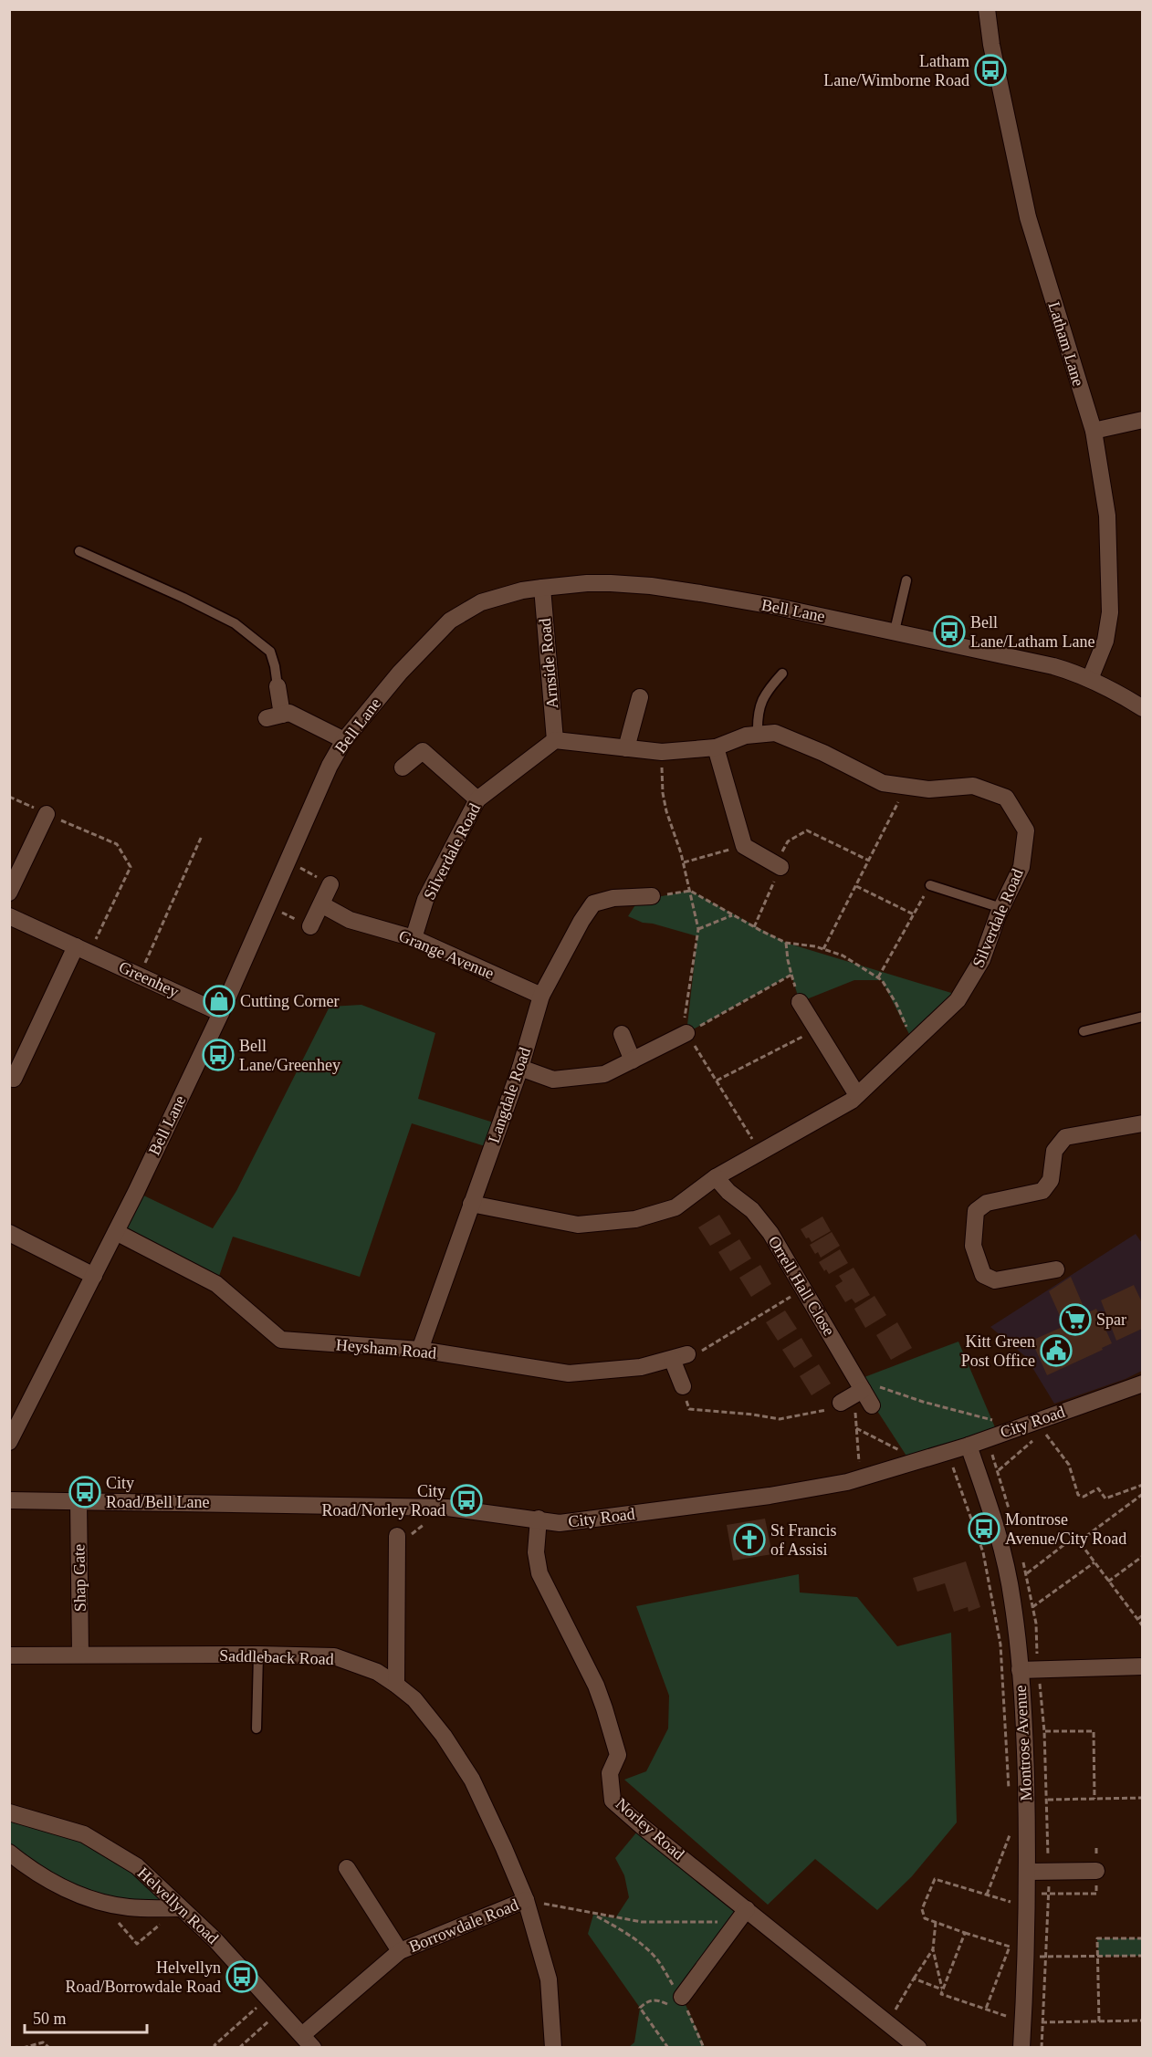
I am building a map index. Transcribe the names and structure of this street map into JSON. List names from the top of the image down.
{
  "streets": {
    "street": [
      "Latham Lane",
      "Bell Lane",
      "Arnside Road",
      "Silverdale Road",
      "Grange Avenue",
      "Greenhey",
      "Langdale Road",
      "Orrell Hall Close",
      "Heysham Road",
      "City Road",
      "Shap Gate",
      "Saddleback Road",
      "Montrose Avenue",
      "Norley Road",
      "Helvellyn Road",
      "Borrowdale Road"
    ]
  },
  "crossings": [
    ["Latham Lane", "Bell Lane"],
    ["Bell Lane", "Arnside Road"],
    ["Bell Lane", "Greenhey"],
    ["Bell Lane", "Heysham Road"],
    ["Arnside Road", "Silverdale Road"],
    ["Silverdale Road", "Grange Avenue"],
    ["Silverdale Road", "Langdale Road"],
    ["Silverdale Road", "Orrell Hall Close"],
    ["Grange Avenue", "Langdale Road"],
    ["Langdale Road", "Heysham Road"],
    ["City Road", "Shap Gate"],
    ["City Road", "Montrose Avenue"],
    ["City Road", "Norley Road"],
    ["Shap Gate", "Saddleback Road"],
    ["Saddleback Road", "Borrowdale Road"],
    ["Helvellyn Road", "Borrowdale Road"]
  ],
  "places": {
    "bus stop": [
      "Latham Lane/Wimborne Road",
      "Bell Lane/Latham Lane",
      "Bell Lane/Greenhey",
      "City Road/Bell Lane",
      "City Road/Norley Road",
      "Montrose Avenue/City Road",
      "Helvellyn Road/Borrowdale Road"
    ],
    "shop": ["Cutting Corner"],
    "supermarket": ["Spar"],
    "public building": ["Kitt Green Post Office"],
    "church": ["St Francis of Assisi"]
  },
  "scale_bar": "50 m"
}
